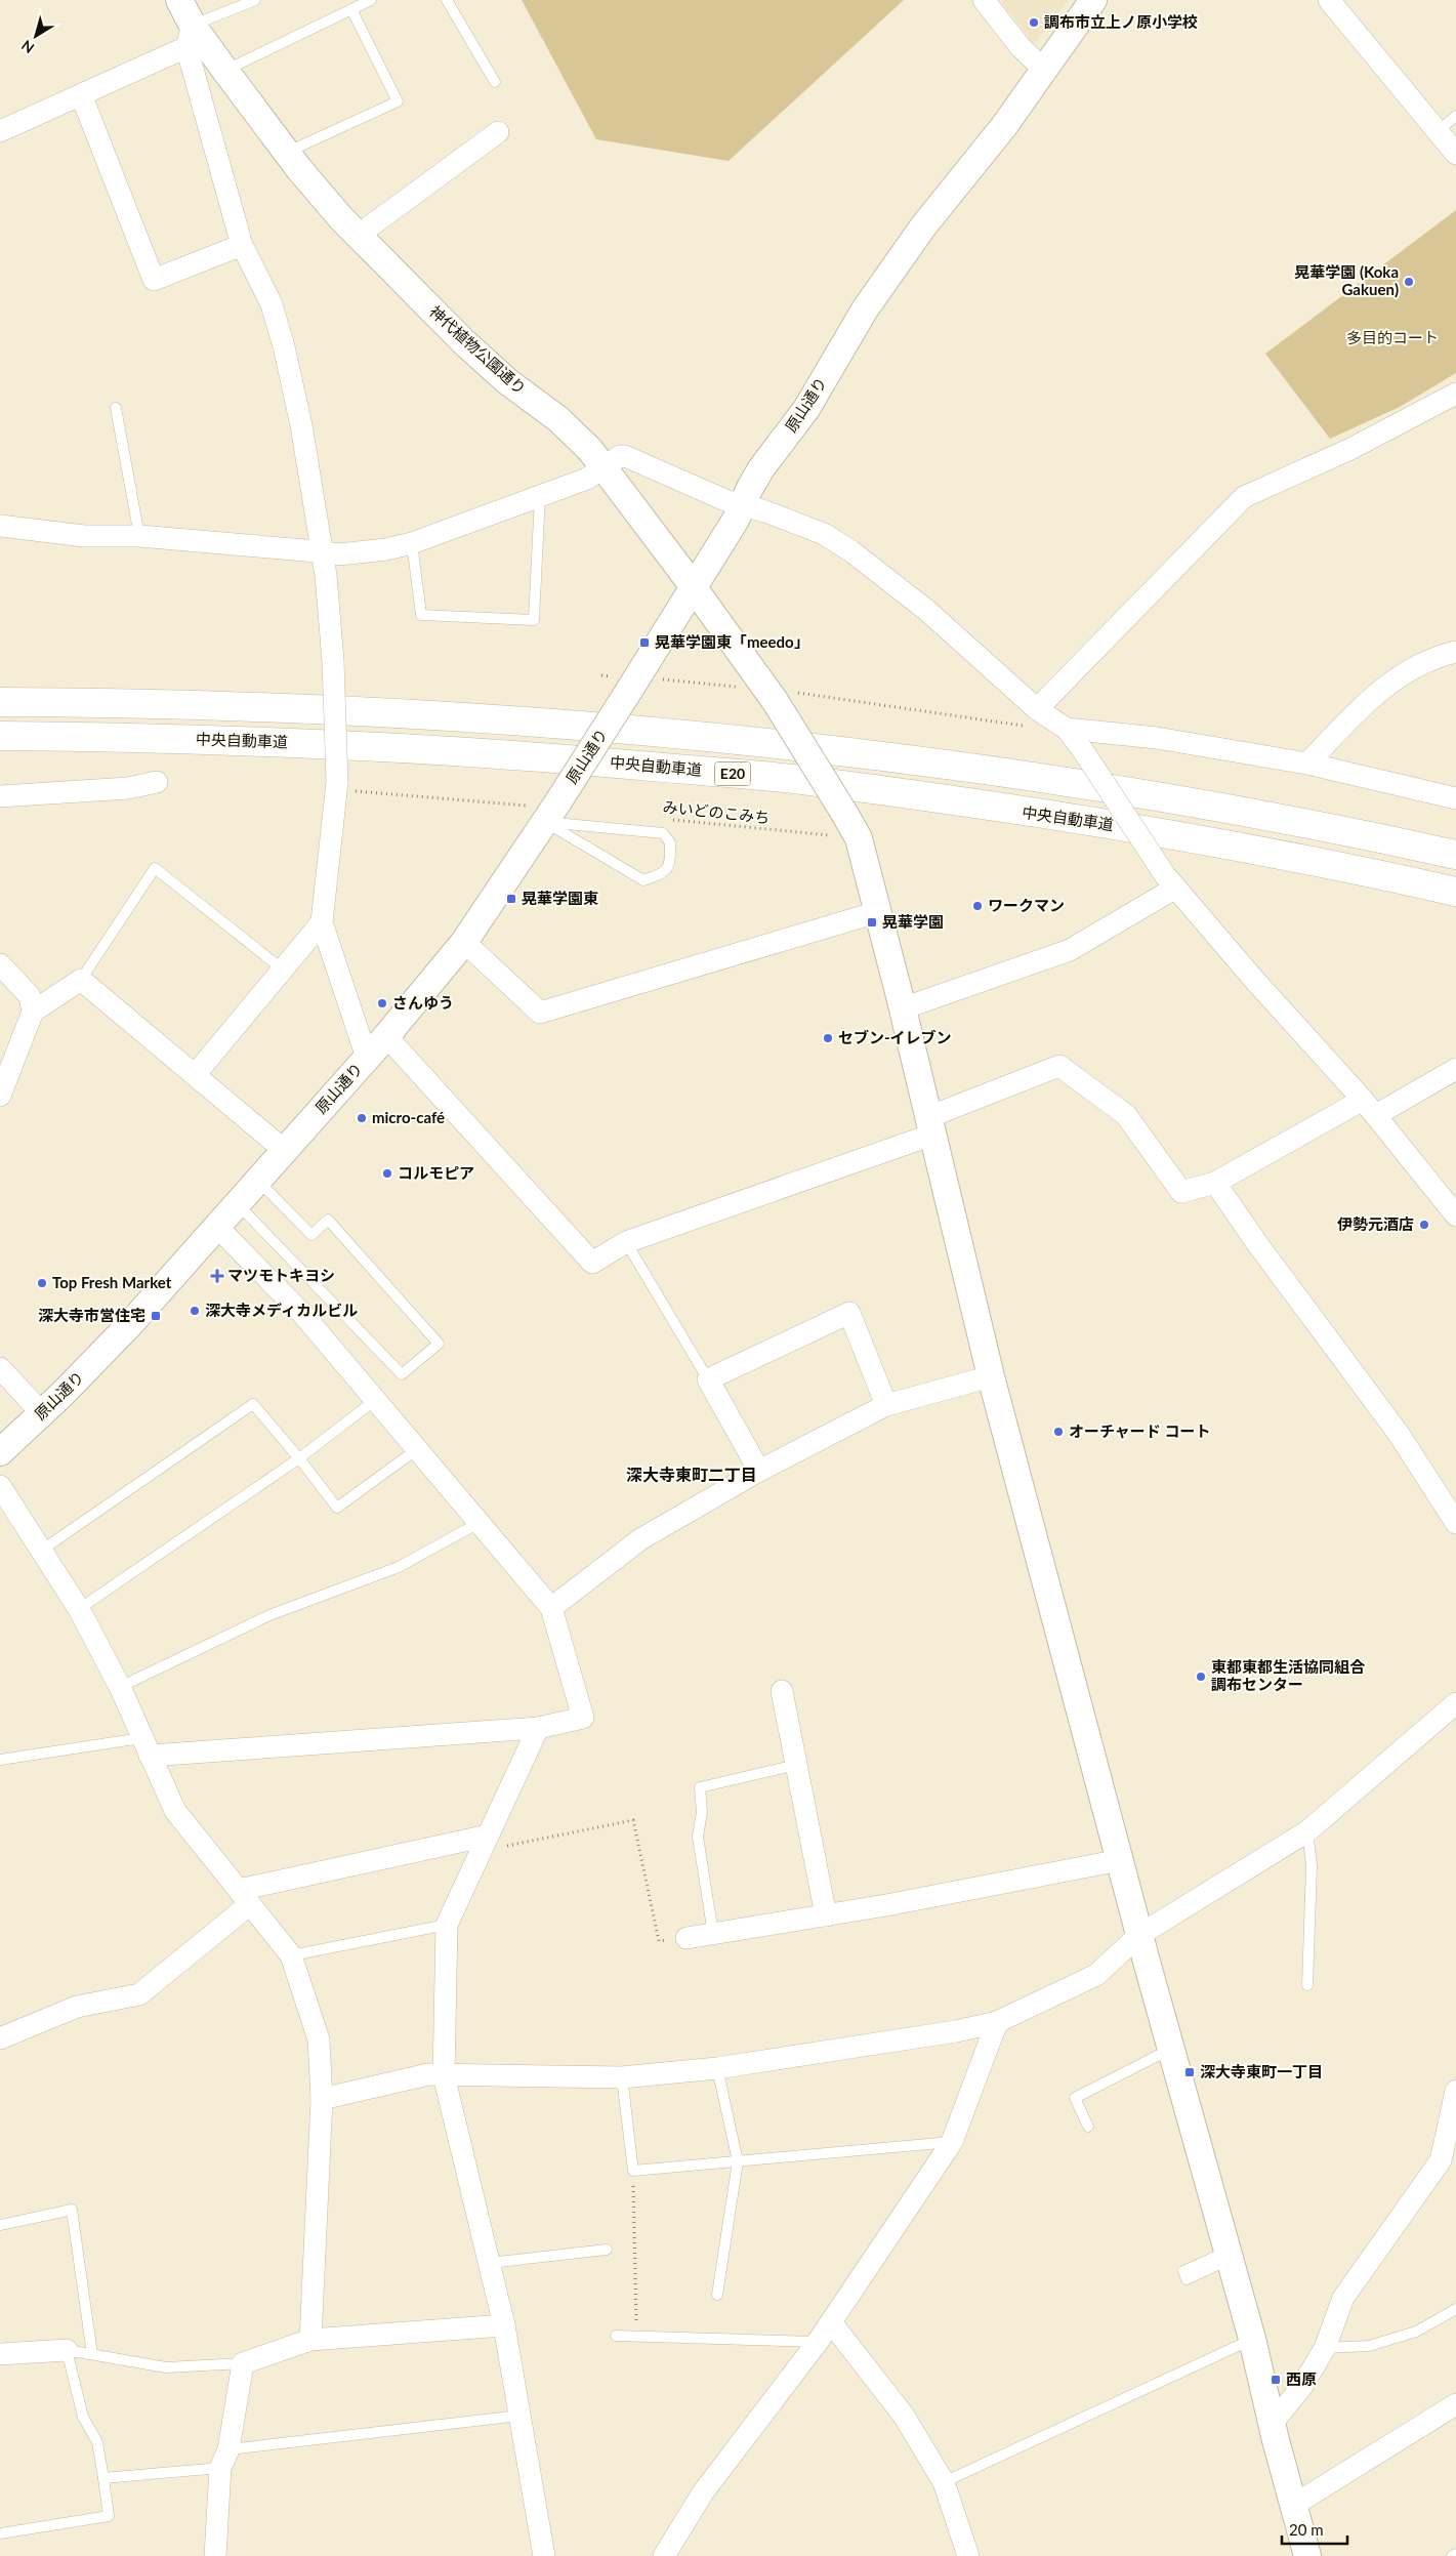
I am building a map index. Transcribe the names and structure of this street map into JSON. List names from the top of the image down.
{
  "streets": {
    "highway": ["中央自動車道", "E20"],
    "street": ["神代植物公園通り", "原山通り"],
    "path": ["みいどのこみち"]
  },
  "crossings": [
    ["神代植物公園通り", "原山通り"],
    ["神代植物公園通り", "みいどのこみち"]
  ],
  "districts": ["深大寺東町二丁目"],
  "parks": ["多目的コート"],
  "places": {
    "other": [
      "調布市立上ノ原小学校",
      "晃華学園 (Koka Gakuen)",
      "ワークマン",
      "さんゆう",
      "セブン-イレブン",
      "micro-café",
      "コルモピア",
      "伊勢元酒店",
      "Top Fresh Market",
      "深大寺メディカルビル",
      "オーチャード コート",
      "東都東都生活協同組合 調布センター"
    ],
    "transit": [
      "晃華学園東「meedo」",
      "晃華学園東",
      "晃華学園",
      "深大寺市営住宅",
      "深大寺東町一丁目",
      "西原"
    ],
    "health": ["マツモトキヨシ"]
  },
  "scale_bar": "20 m",
  "north": "bottom left"
}
